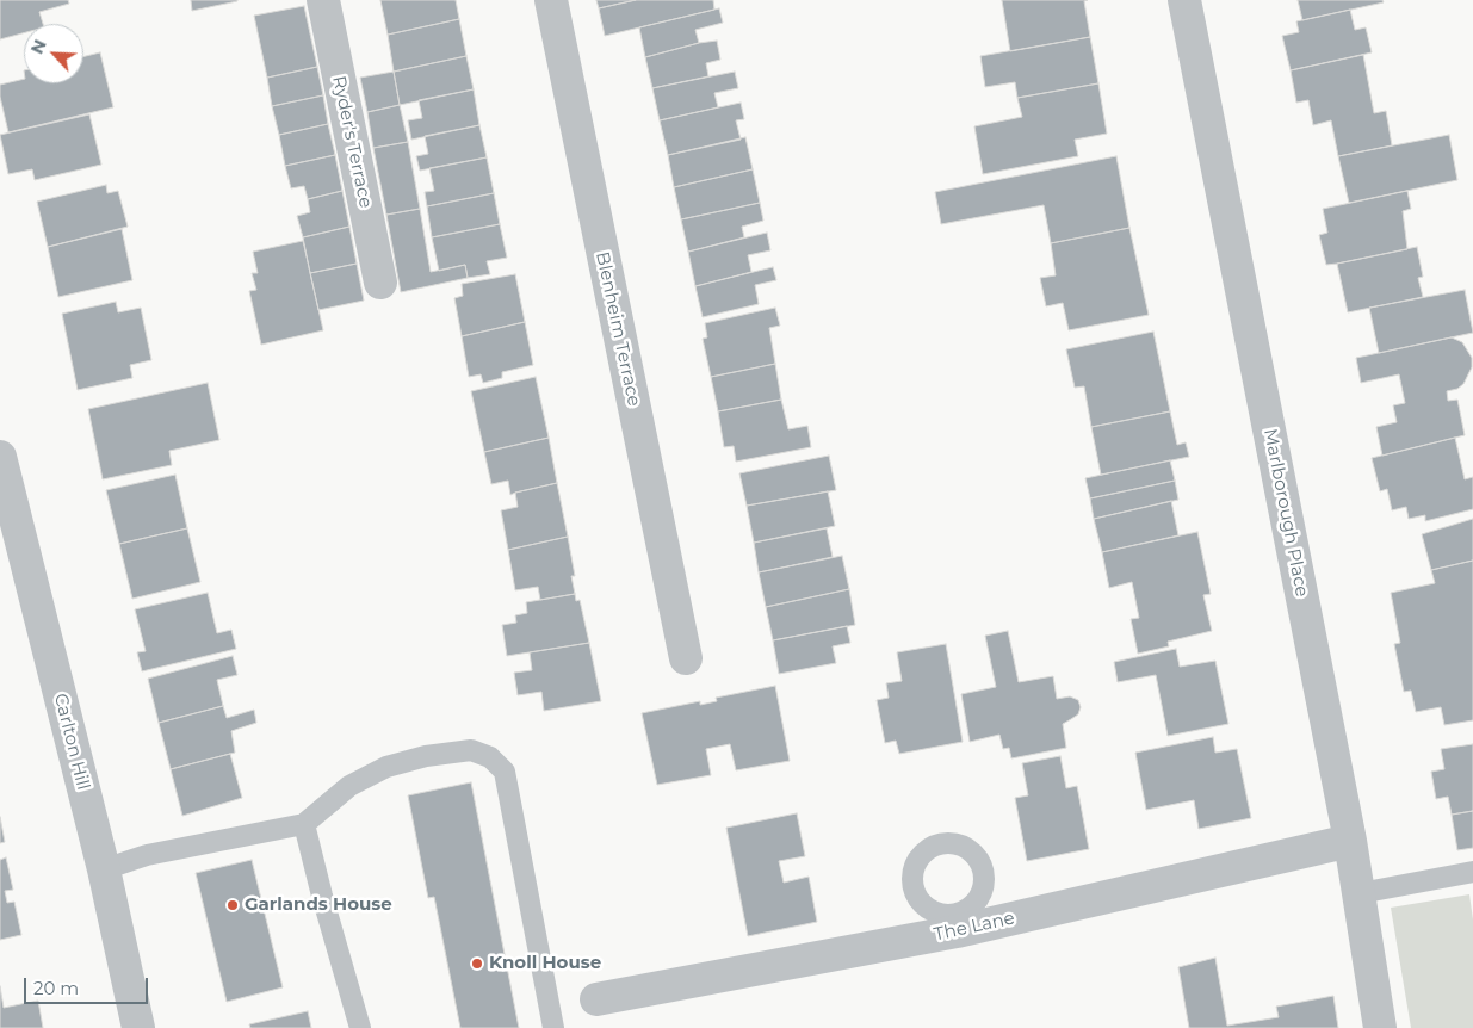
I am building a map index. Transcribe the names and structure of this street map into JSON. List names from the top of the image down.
{
  "streets": {
    "street": [
      "Ryder's Terrace",
      "Blenheim Terrace",
      "Marlborough Place",
      "Carlton Hill",
      "The Lane"
    ]
  },
  "crossings": [
    ["Marlborough Place", "The Lane"]
  ],
  "places": ["Garlands House", "Knoll House"],
  "scale_bar": "20 m",
  "north": "top left"
}
